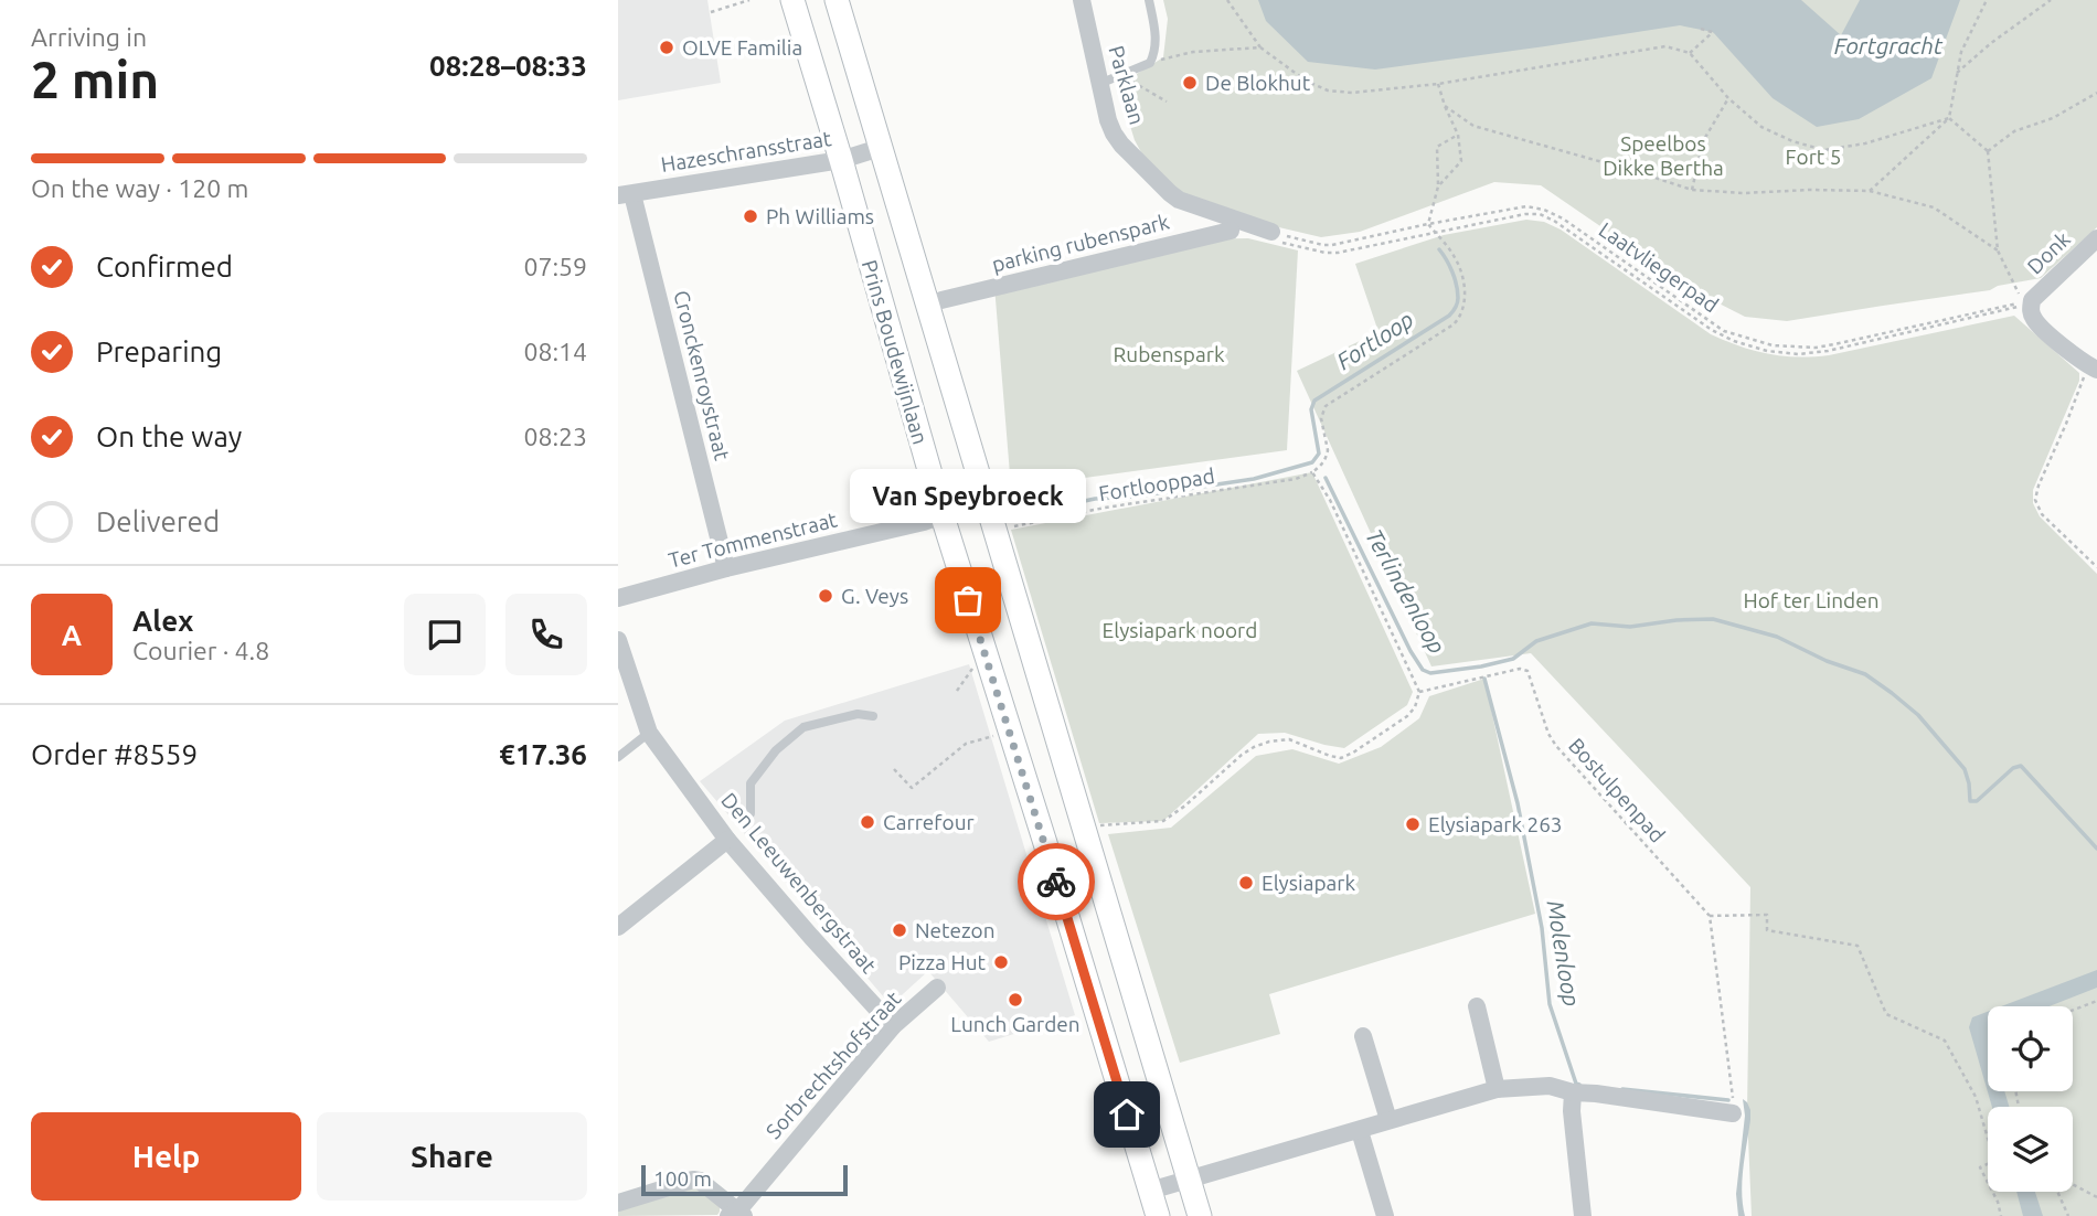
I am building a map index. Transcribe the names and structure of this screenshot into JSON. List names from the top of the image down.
{
  "streets": {
    "main road": ["Prins Boudewijnlaan"],
    "street": [
      "Parklaan",
      "Hazeschransstraat",
      "parking rubenspark",
      "Donk",
      "Cronckenroystraat",
      "Ter Tommenstraat",
      "Den Leeuwenbergstraat",
      "Sorbrechtshofstraat"
    ],
    "path": ["Laatvliegerpad", "Fortlooppad", "Bostulpenpad"]
  },
  "crossings": [
    ["Parklaan", "Laatvliegerpad"],
    ["Hazeschransstraat", "Prins Boudewijnlaan"],
    ["Hazeschransstraat", "Cronckenroystraat"],
    ["Donk", "Laatvliegerpad"],
    ["Prins Boudewijnlaan", "Ter Tommenstraat"],
    ["Cronckenroystraat", "Ter Tommenstraat"],
    ["Den Leeuwenbergstraat", "Sorbrechtshofstraat"]
  ],
  "water": [
    "Fortgracht",
    "Fortloop",
    "Terlindenloop",
    "Molenloop"
  ],
  "parks": [
    "Speelbos Dikke Bertha",
    "Fort 5",
    "Rubenspark",
    "Hof ter Linden",
    "Elysiapark noord"
  ],
  "places": [
    "OLVE Familia",
    "De Blokhut",
    "Ph Williams",
    "G. Veys",
    "Van Speybroeck",
    "Carrefour",
    "Elysiapark 263",
    "Elysiapark",
    "Netezon",
    "Pizza Hut",
    "Lunch Garden"
  ],
  "scale_bar": "100 m",
  "page": {
    "heading": ["2 min", "Arriving in", "08:28–08:33"],
    "panel": [
      "Alex",
      "Courier · 4.8",
      "Order #8559",
      "€17.36"
    ],
    "bar": "On the way · 120 m",
    "list": [
      ["Confirmed", "07:59"],
      ["Preparing", "08:14"],
      ["On the way", "08:23"],
      "Delivered"
    ],
    "bubble": "Van Speybroeck",
    "round": "A",
    "buttons": ["Help", "Share"],
    "scale": "100 m"
  }
}
